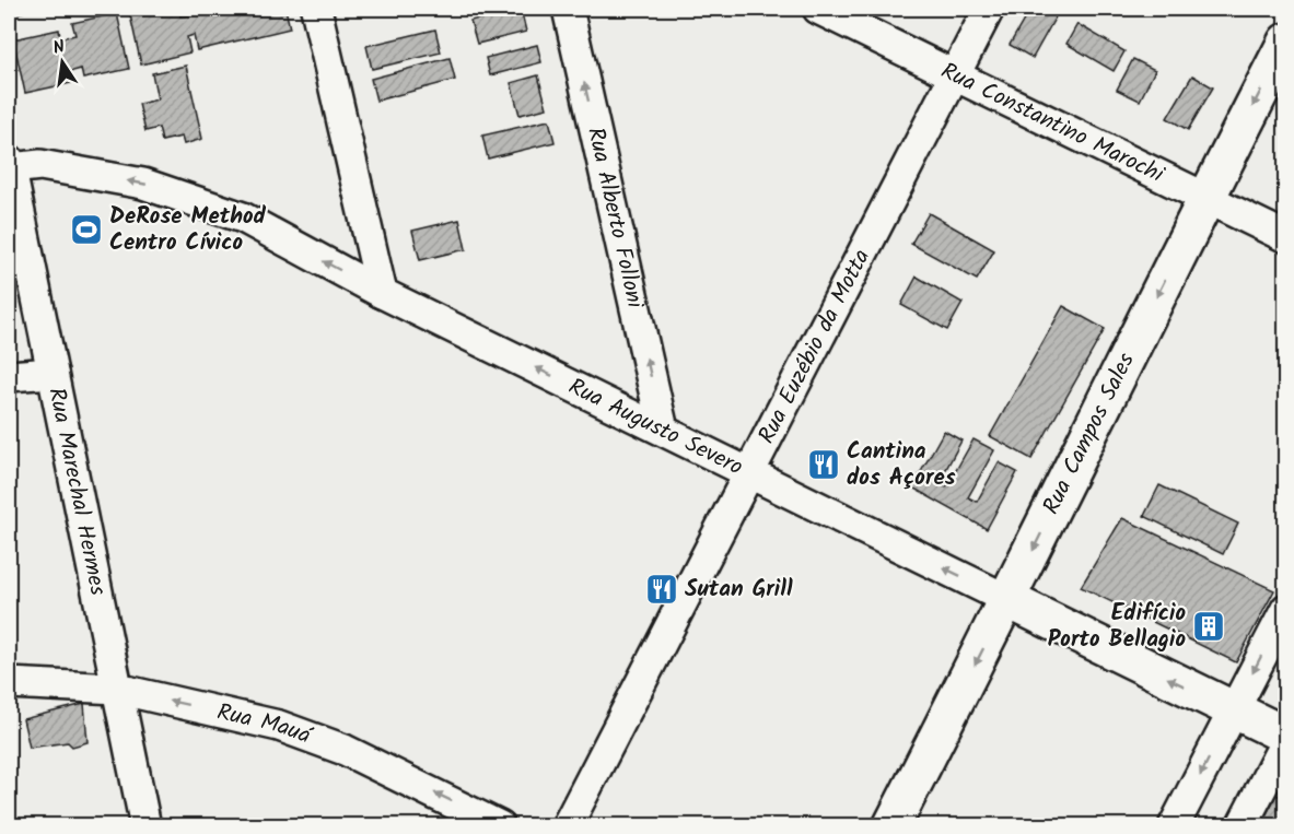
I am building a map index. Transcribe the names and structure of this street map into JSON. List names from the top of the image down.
{
  "streets": {
    "main road": ["Rua Augusto Severo", "Rua Campos Sales"],
    "street": [
      "Rua Constantino Marochi",
      "Rua Alberto Folloni",
      "Rua Euzébio da Motta",
      "Rua Marechal Hermes",
      "Rua Mauá"
    ]
  },
  "crossings": [
    ["Rua Constantino Marochi", "Rua Euzébio da Motta"],
    ["Rua Constantino Marochi", "Rua Campos Sales"],
    ["Rua Alberto Folloni", "Rua Augusto Severo"],
    ["Rua Euzébio da Motta", "Rua Augusto Severo"],
    ["Rua Augusto Severo", "Rua Campos Sales"],
    ["Rua Augusto Severo", "Rua Marechal Hermes"],
    ["Rua Marechal Hermes", "Rua Mauá"]
  ],
  "one_way": ["Rua Augusto Severo", "Rua Campos Sales", "Rua Mauá"],
  "places": {
    "sports": ["DeRose Method Centro Cívico"],
    "restaurant": ["Cantina dos Açores", "Sutan Grill"],
    "building": ["Edifício Porto Bellagio"]
  },
  "north": "top"
}
